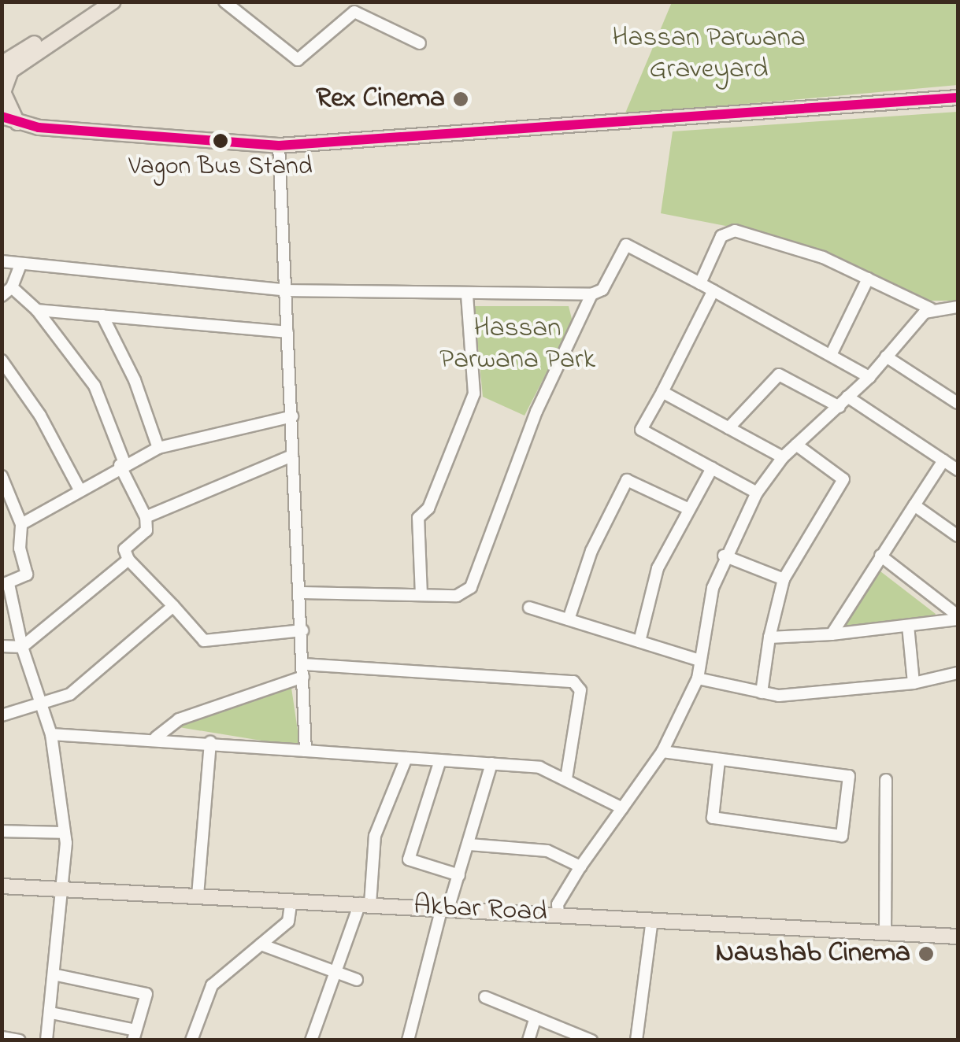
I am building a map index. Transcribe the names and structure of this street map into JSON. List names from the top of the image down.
{
  "streets": {
    "main road": ["Akbar Road"]
  },
  "parks": ["Hassan Parwana Graveyard", "Hassan Parwana Park"],
  "places": ["Rex Cinema", "Vagon Bus Stand", "Naushab Cinema"]
}
